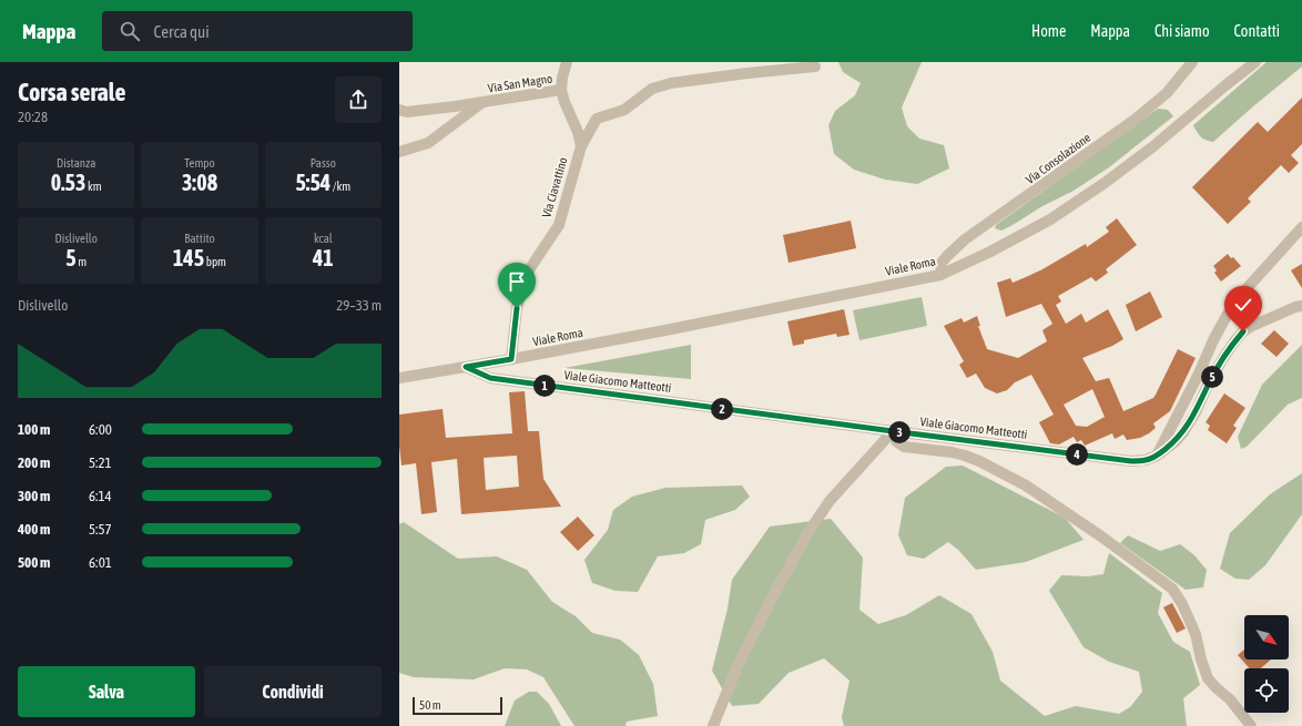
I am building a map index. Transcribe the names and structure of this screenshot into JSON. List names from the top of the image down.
{
  "streets": {
    "street": [
      "Via San Magno",
      "Via Consolazione",
      "Via Ciavattino",
      "Viale Roma",
      "Viale Giacomo Matteotti"
    ]
  },
  "crossings": [
    ["Via San Magno", "Via Ciavattino"],
    ["Via Consolazione", "Viale Roma"],
    ["Via Ciavattino", "Viale Roma"],
    ["Viale Roma", "Viale Giacomo Matteotti"]
  ],
  "scale_bar": "50 m",
  "north": "bottom right",
  "page": {
    "header": "Mappa",
    "search": "Cerca qui",
    "nav": [
      "Home",
      "Mappa",
      "Chi siamo",
      "Contatti"
    ],
    "heading": ["Corsa serale", "20:28"],
    "stats": [
      ["Distanza", "0.53 km"],
      ["Tempo", "3:08"],
      ["Passo", "5:54 /km"],
      ["Dislivello", "5 m"],
      ["Battito", "145 bpm"],
      ["kcal", "41"]
    ],
    "chart": ["Dislivello", "29–33 m"],
    "pins": [
      "5",
      "1",
      "2",
      "3",
      "4"
    ],
    "list": [
      {
        "name": "100 m",
        "note": "6:00"
      },
      {
        "name": "200 m",
        "note": "5:21"
      },
      {
        "name": "300 m",
        "note": "6:14"
      },
      {
        "name": "400 m",
        "note": "5:57"
      },
      {
        "name": "500 m",
        "note": "6:01"
      }
    ],
    "buttons": ["Salva", "Condividi"],
    "scale": "50 m"
  }
}
